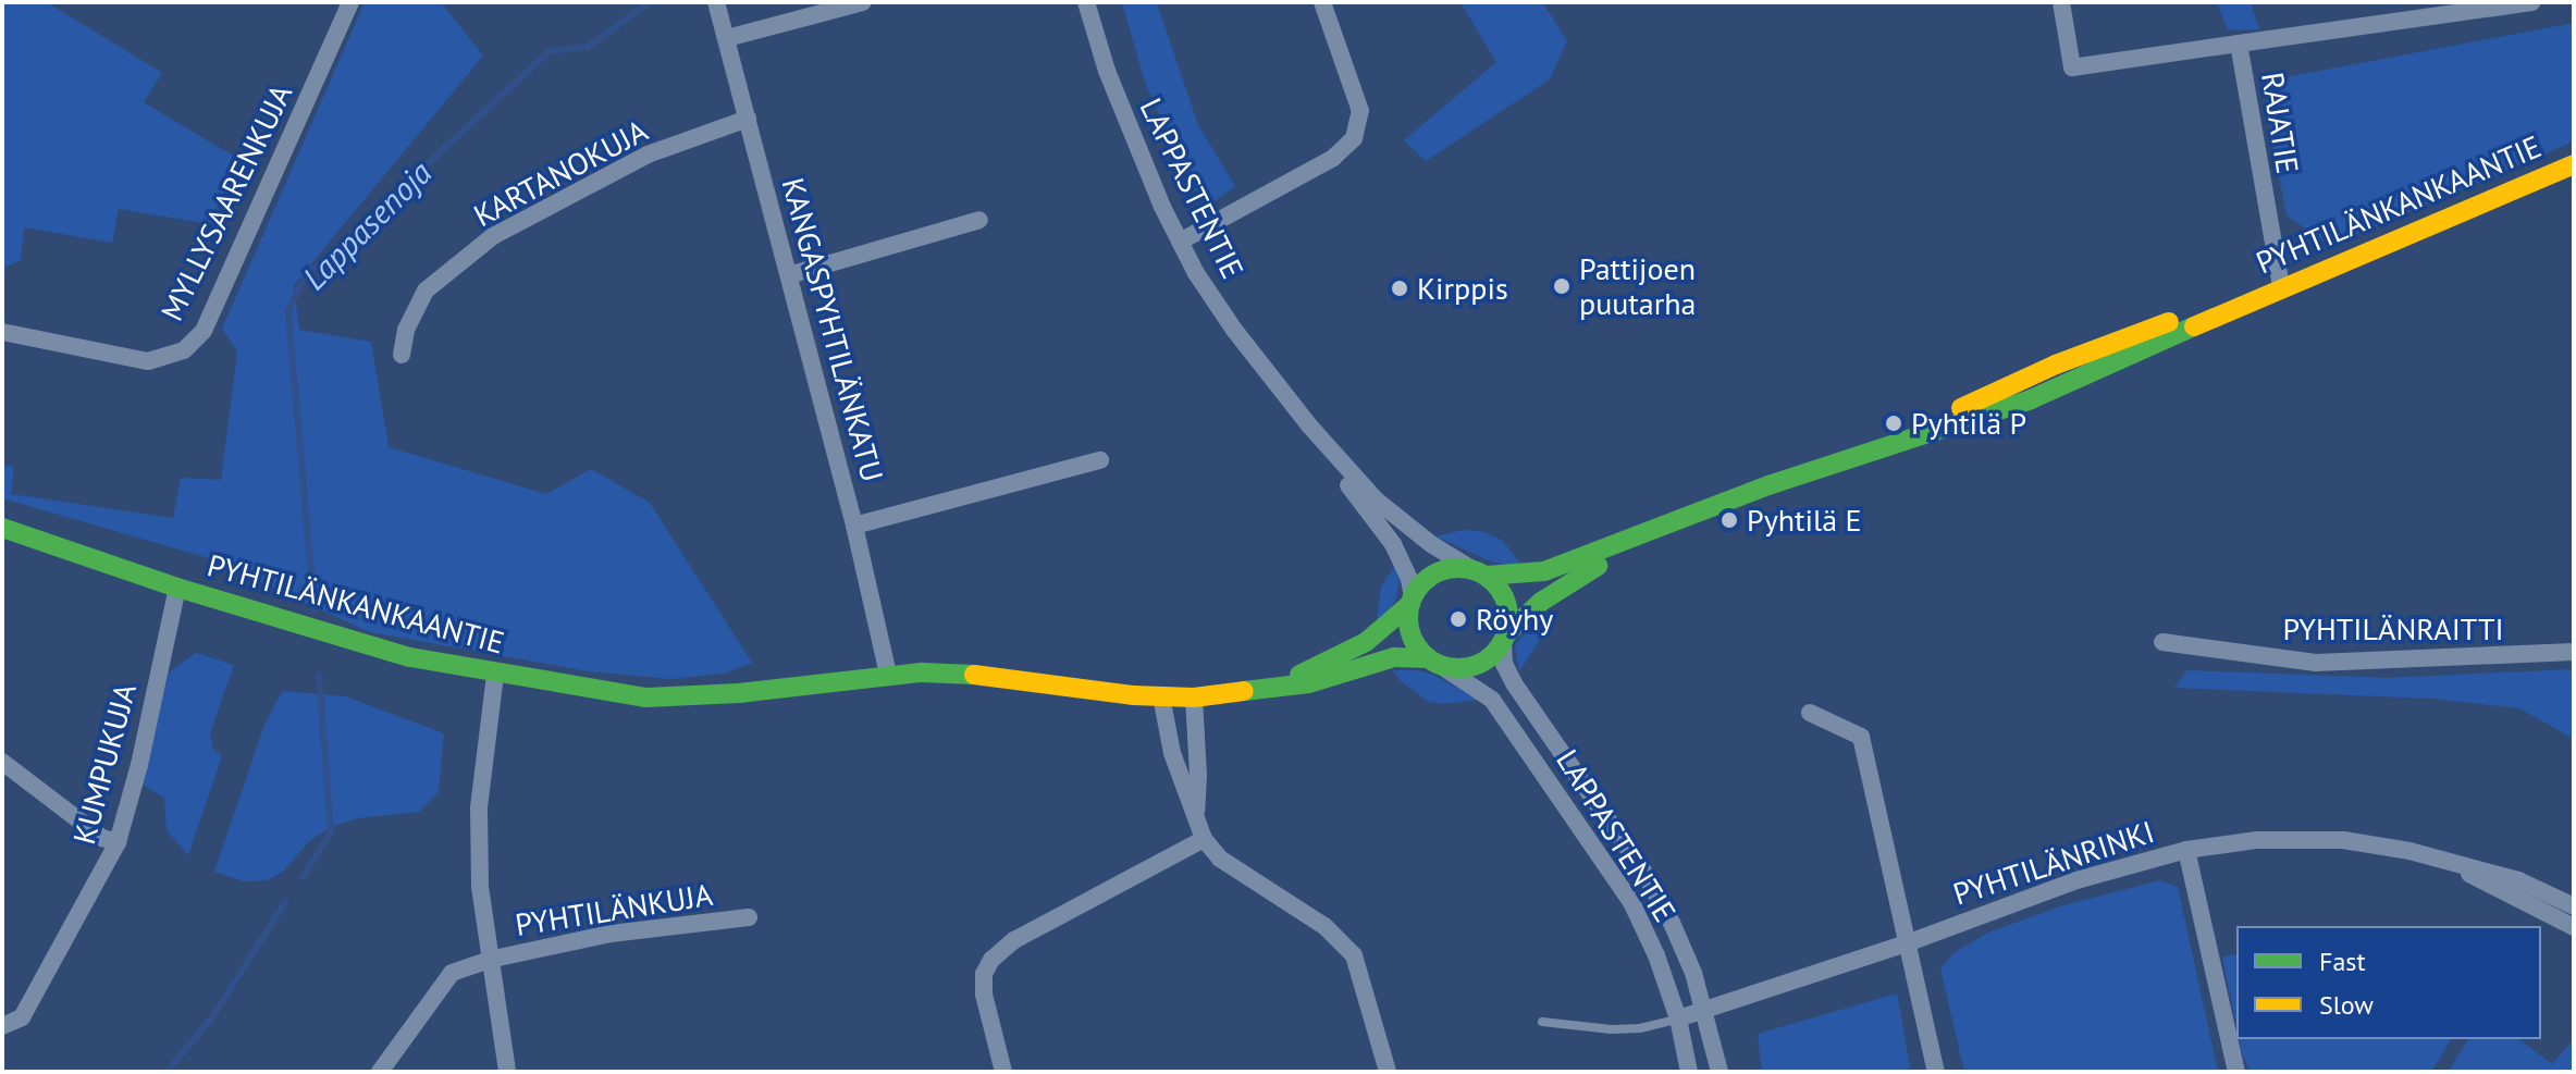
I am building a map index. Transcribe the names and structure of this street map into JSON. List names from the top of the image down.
{
  "streets": {
    "street": [
      "RAJATIE",
      "KARTANOKUJA",
      "LAPPASTENTIE",
      "MYLLYSAARENKUJA",
      "PYHTILÄNKANKAANTIE",
      "KANGASPYHTILÄNKATU",
      "PYHTILÄNRAITTI",
      "KUMPUKUJA",
      "PYHTILÄNRINKI",
      "PYHTILÄNKUJA"
    ]
  },
  "crossings": [
    ["RAJATIE", "PYHTILÄNKANKAANTIE"],
    ["KARTANOKUJA", "KANGASPYHTILÄNKATU"],
    ["LAPPASTENTIE", "PYHTILÄNKANKAANTIE"],
    ["LAPPASTENTIE", "PYHTILÄNRINKI"],
    ["PYHTILÄNKANKAANTIE", "KANGASPYHTILÄNKATU"],
    ["PYHTILÄNKANKAANTIE", "KUMPUKUJA"]
  ],
  "water": ["Lappasenoja"],
  "places": [
    "Pattijoen puutarha",
    "Kirppis",
    "Pyhtilä P",
    "Pyhtilä E",
    "Röyhy"
  ],
  "legend": ["Fast", "Slow"]
}
